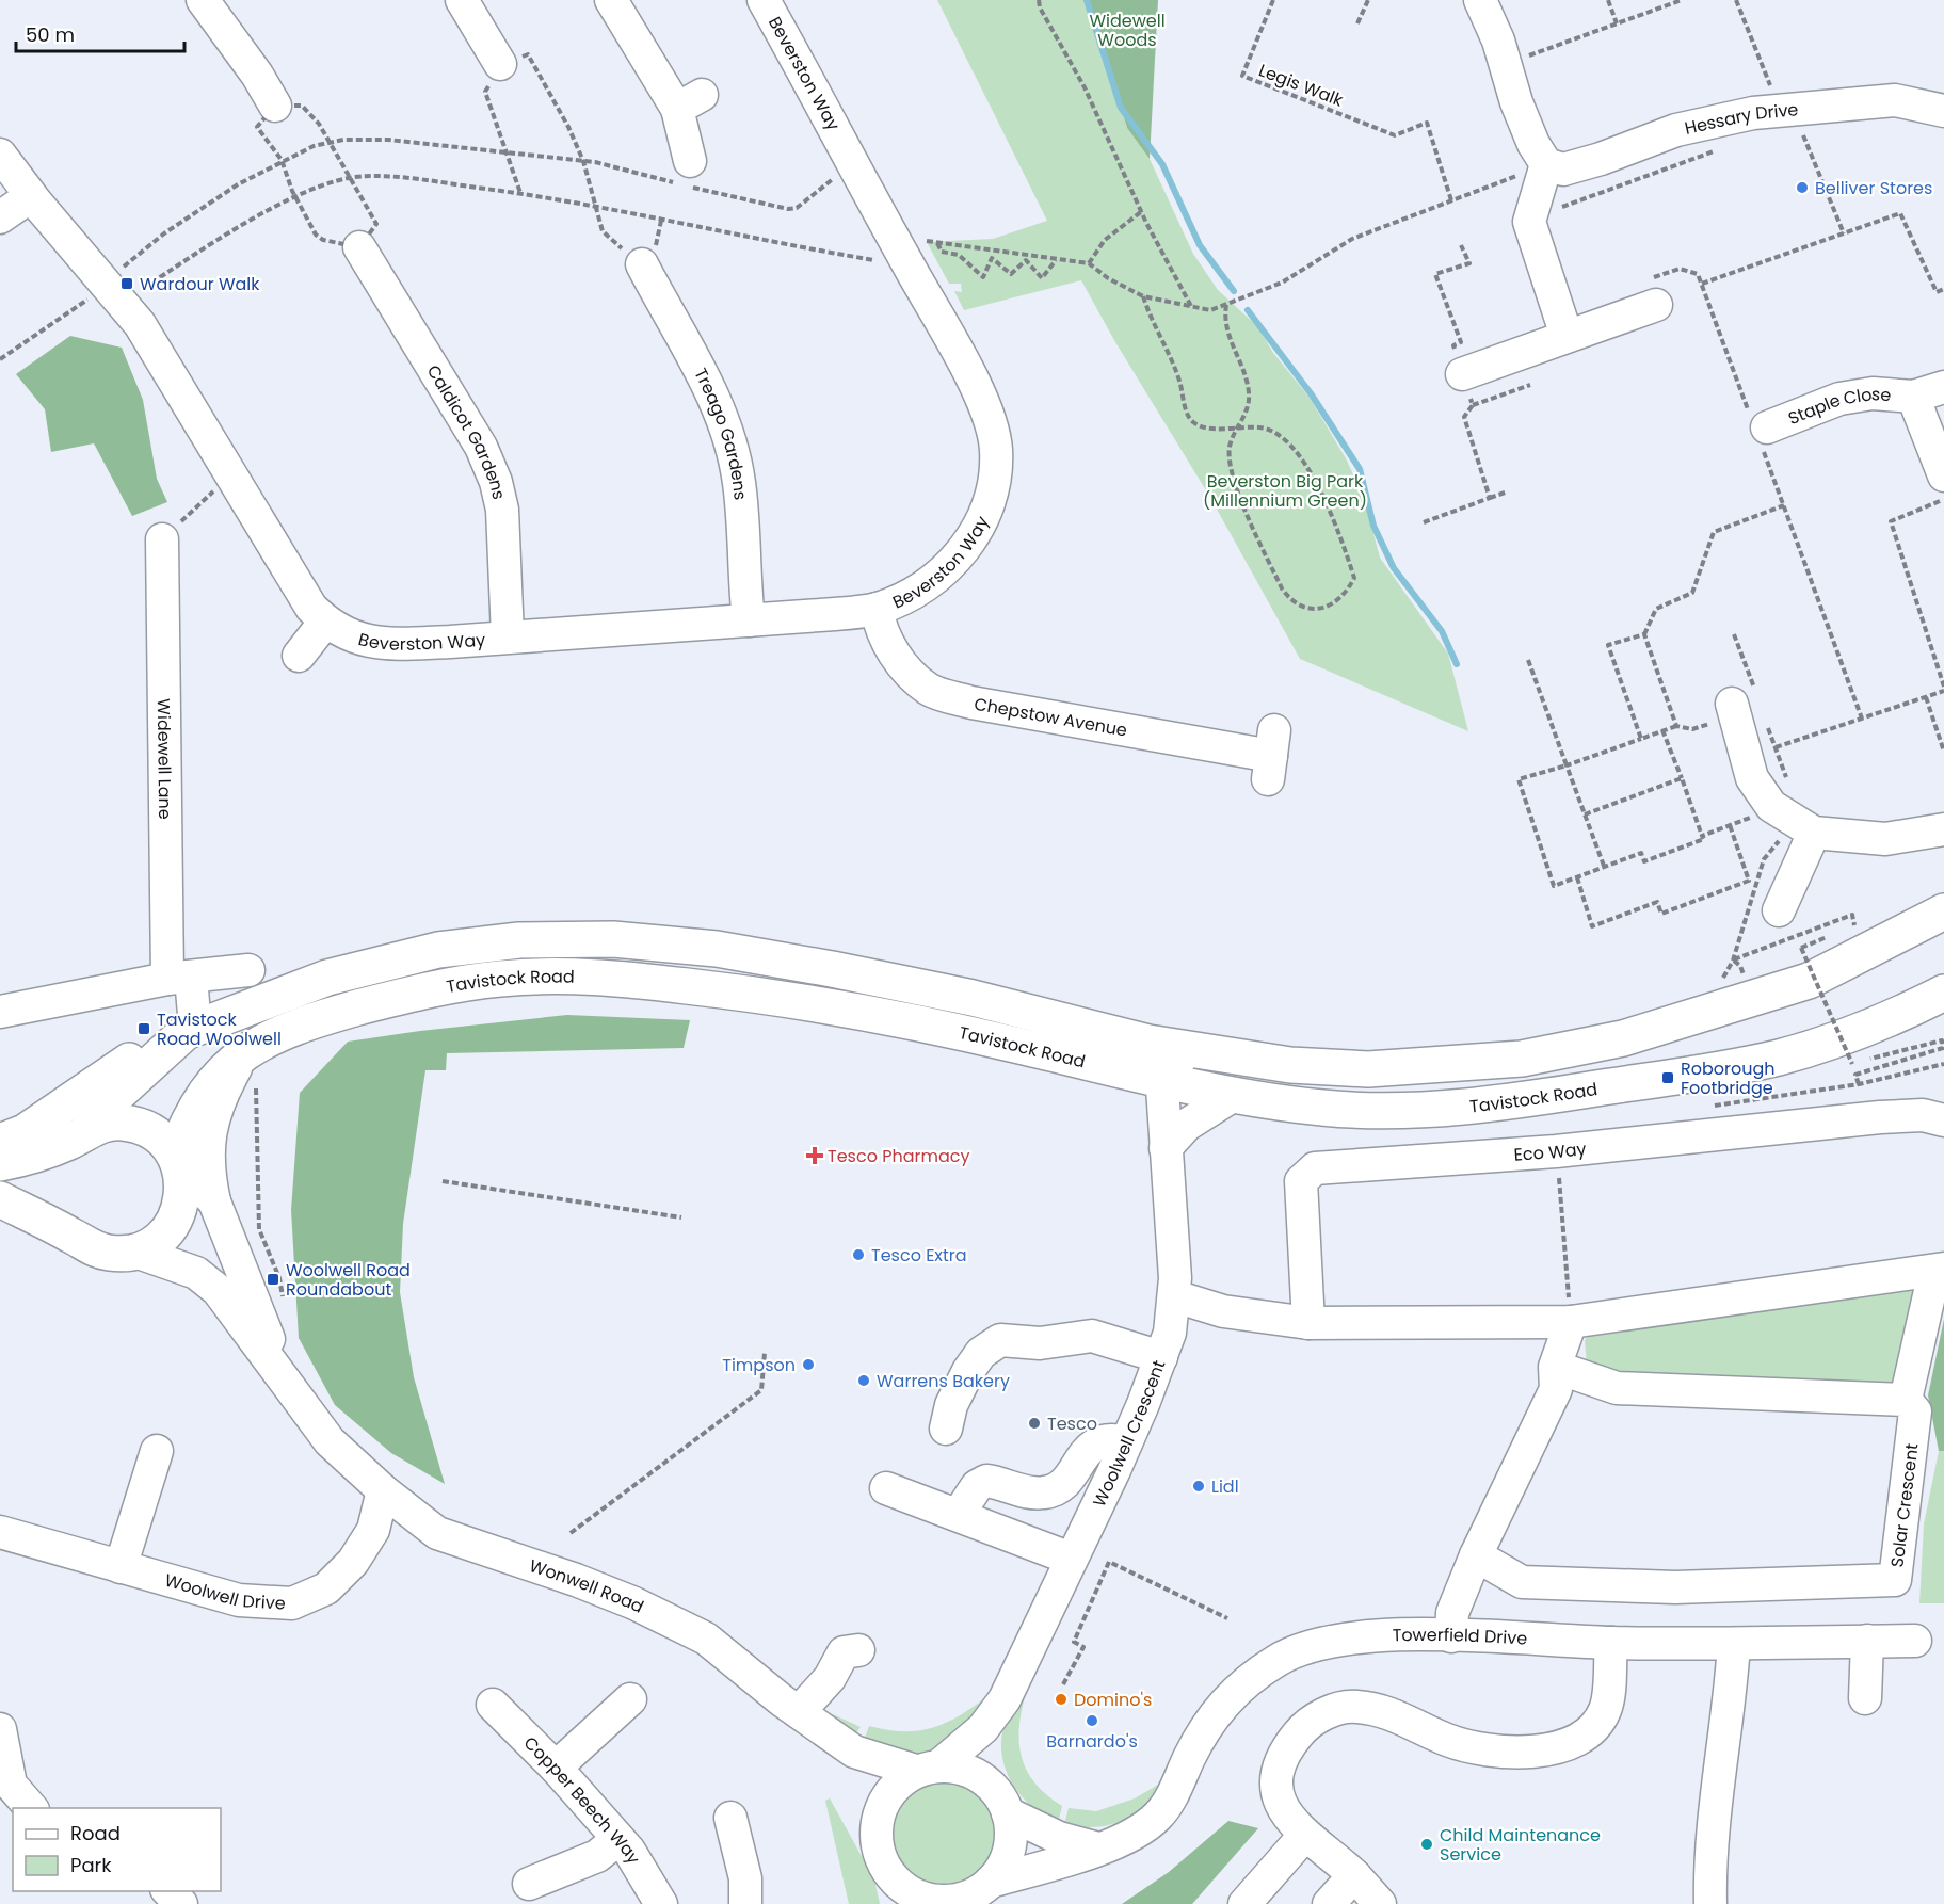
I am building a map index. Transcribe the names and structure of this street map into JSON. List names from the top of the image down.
{
  "streets": {
    "highway": ["Tavistock Road"],
    "street": [
      "Beverston Way",
      "Hessary Drive",
      "Staple Close",
      "Caldicot Gardens",
      "Treago Gardens",
      "Chepstow Avenue",
      "Widewell Lane",
      "Eco Way",
      "Woolwell Crescent",
      "Solar Crescent",
      "Wonwell Road",
      "Woolwell Drive",
      "Towerfield Drive",
      "Copper Beech Way"
    ],
    "path": ["Legis Walk"]
  },
  "crossings": [
    ["Beverston Way", "Caldicot Gardens"],
    ["Beverston Way", "Treago Gardens"],
    ["Beverston Way", "Chepstow Avenue"],
    ["Tavistock Road", "Woolwell Crescent"],
    ["Tavistock Road", "Wonwell Road"],
    ["Woolwell Crescent", "Wonwell Road"],
    ["Woolwell Crescent", "Towerfield Drive"],
    ["Wonwell Road", "Woolwell Drive"],
    ["Wonwell Road", "Towerfield Drive"]
  ],
  "parks": ["Widewell Woods", "Beverston Big Park (Millennium Green)"],
  "places": {
    "other": [
      "Belliver Stores",
      "Tesco Extra",
      "Timpson",
      "Warrens Bakery",
      "Tesco",
      "Lidl",
      "Domino's",
      "Barnardo's",
      "Child Maintenance Service"
    ],
    "transit": [
      "Wardour Walk",
      "Tavistock Road Woolwell",
      "Roborough Footbridge",
      "Woolwell Road Roundabout"
    ],
    "health": ["Tesco Pharmacy"]
  },
  "legend": ["Road", "Park"],
  "scale_bar": "50 m"
}
